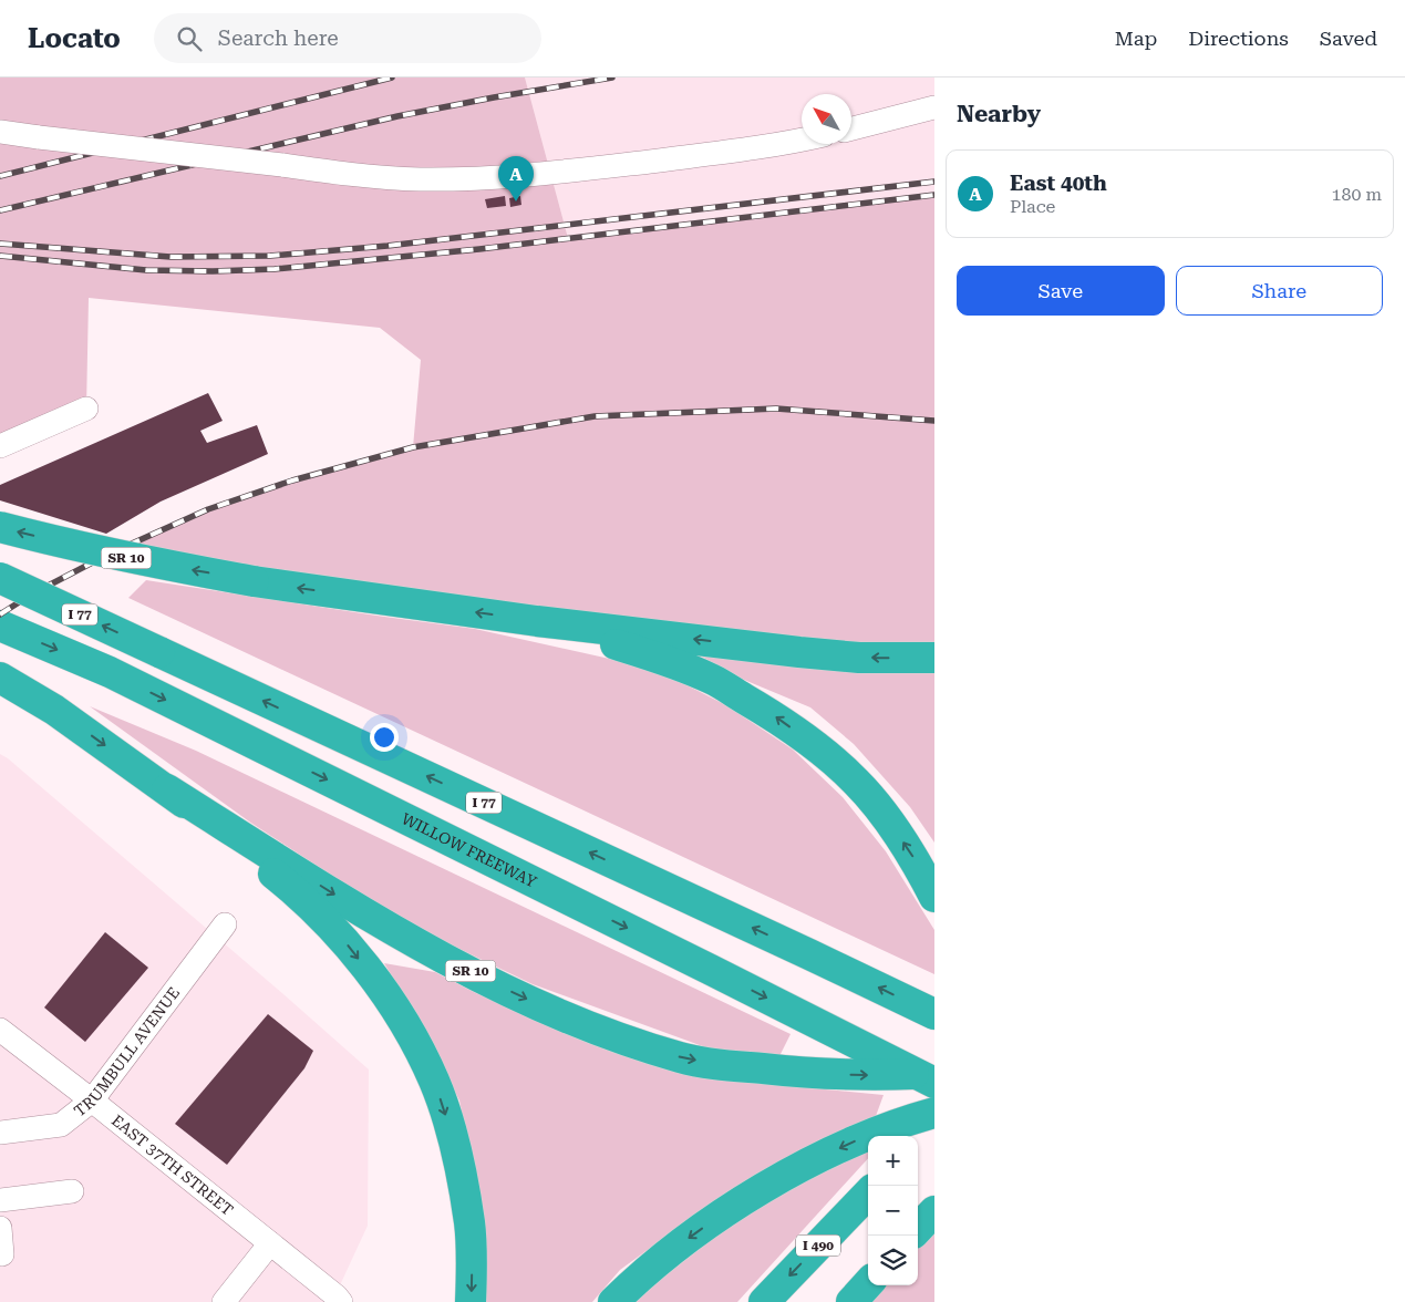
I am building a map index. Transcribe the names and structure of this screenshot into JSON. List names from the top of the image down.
{
  "streets": {
    "highway": [
      "SR 10",
      "I 77",
      "WILLOW FREEWAY",
      "I 490"
    ],
    "street": ["TRUMBULL AVENUE", "EAST 37TH STREET"]
  },
  "crossings": [
    ["TRUMBULL AVENUE", "EAST 37TH STREET"]
  ],
  "north": "top left",
  "page": {
    "header": "Locato",
    "search": "Search here",
    "nav": ["Map", "Directions", "Saved"],
    "heading": "Nearby",
    "list": [
      {
        "mark": "A",
        "name": "East 40th",
        "note": "Place",
        "value": "180 m"
      }
    ],
    "pins": "A",
    "buttons": ["Save", "Share"],
    "map_buttons": ["+", "−"]
  }
}
